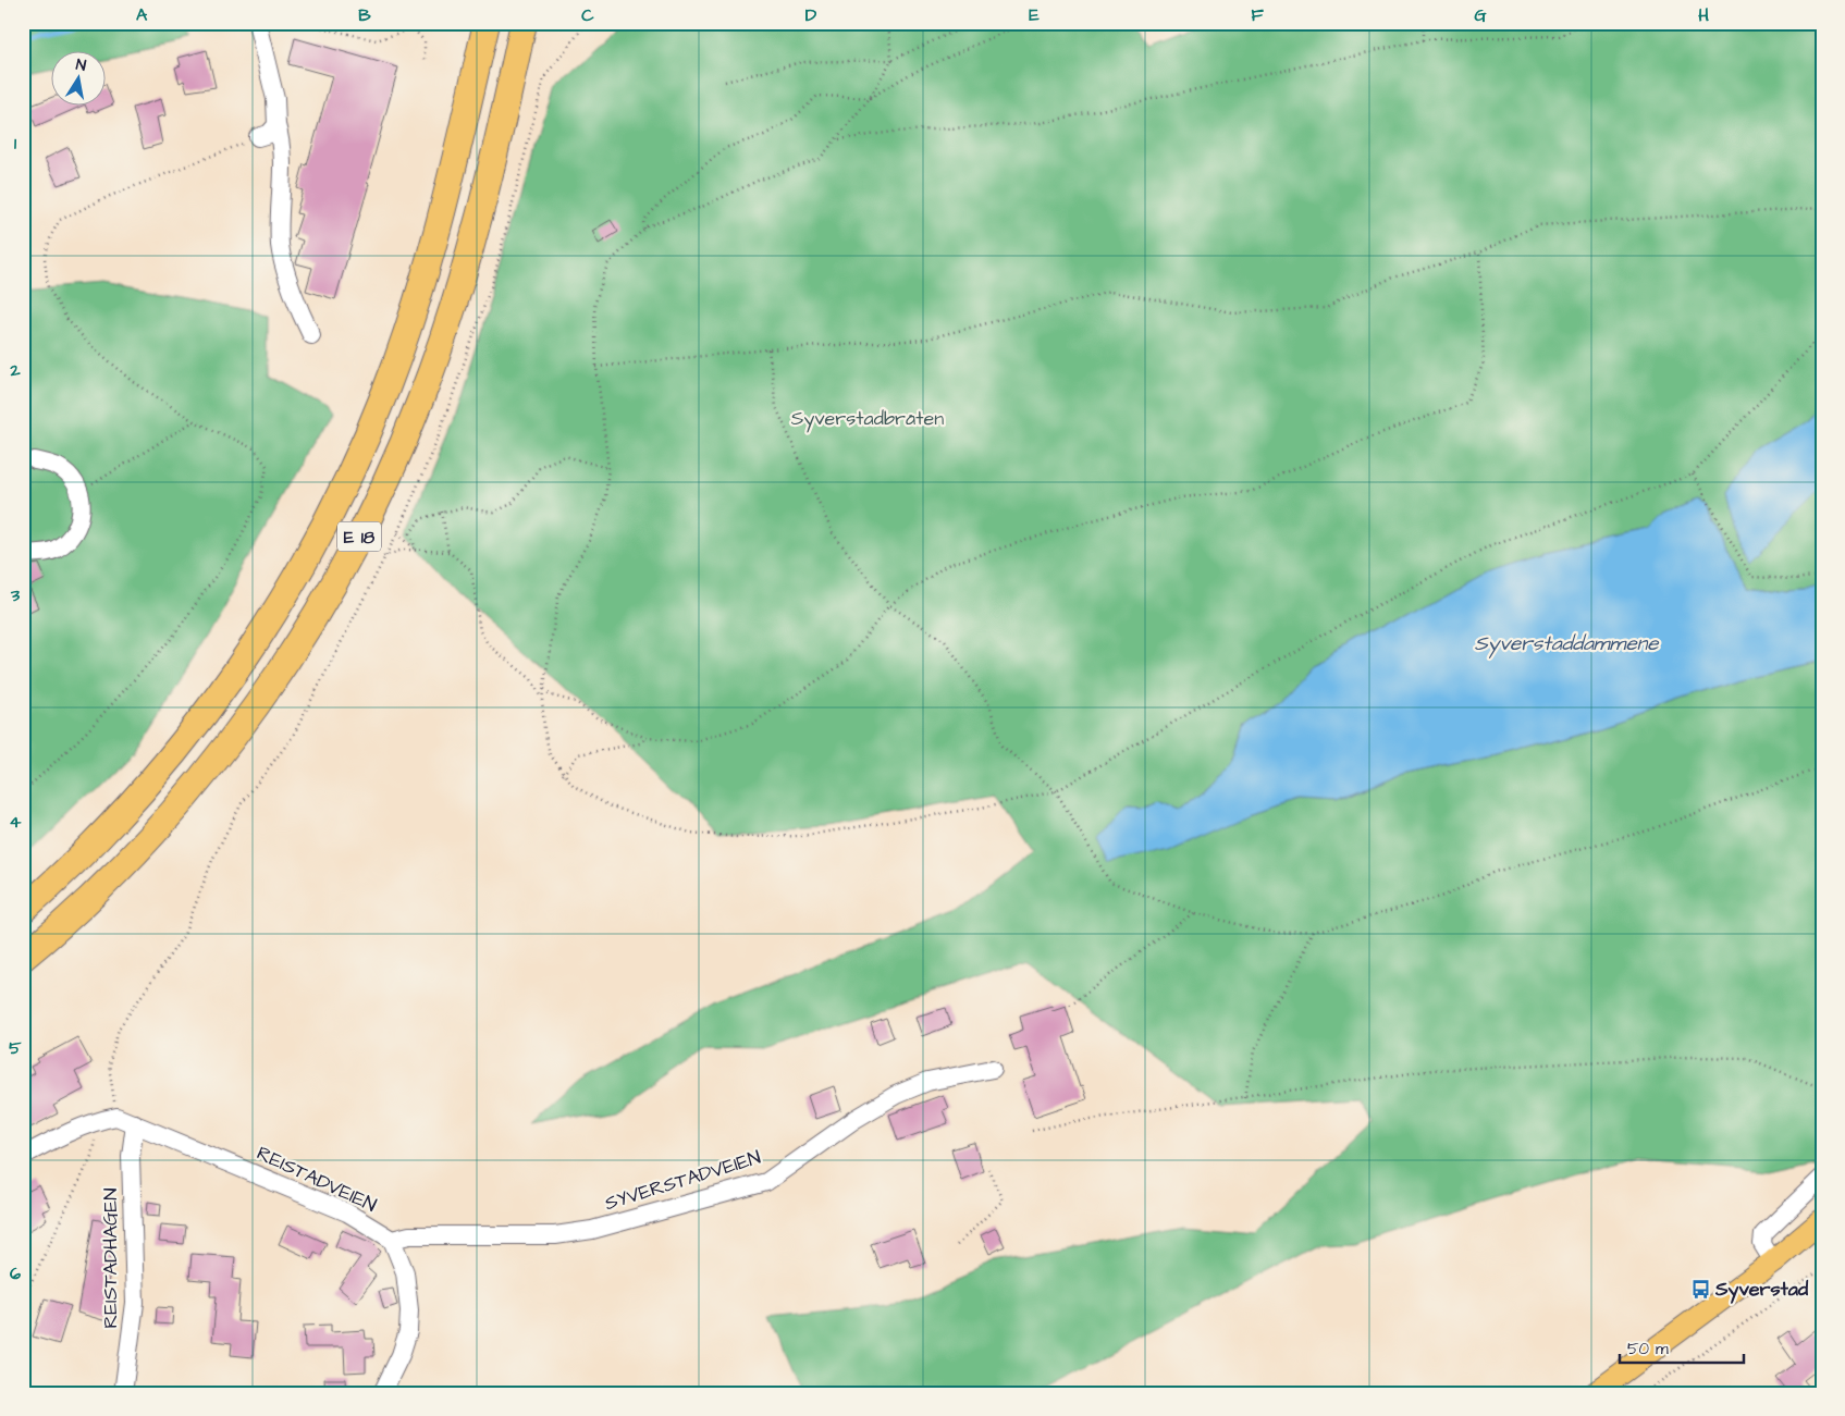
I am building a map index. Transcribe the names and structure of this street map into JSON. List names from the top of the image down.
{
  "streets": {
    "highway": ["E 18"],
    "street": ["REISTADVEIEN", "SYVERSTADVEIEN", "REISTADHAGEN"]
  },
  "crossings": [
    ["REISTADVEIEN", "SYVERSTADVEIEN"],
    ["REISTADVEIEN", "REISTADHAGEN"]
  ],
  "water": ["Syverstaddammene"],
  "parks": ["Syverstadbråten"],
  "places": {
    "bus stop": ["Syverstad"]
  },
  "scale_bar": "50 m",
  "north": "top",
  "grid": {
    "columns": [
      "A",
      "B",
      "C",
      "D",
      "E",
      "F",
      "G",
      "H"
    ],
    "rows": [
      "1",
      "2",
      "3",
      "4",
      "5",
      "6"
    ]
  }
}
